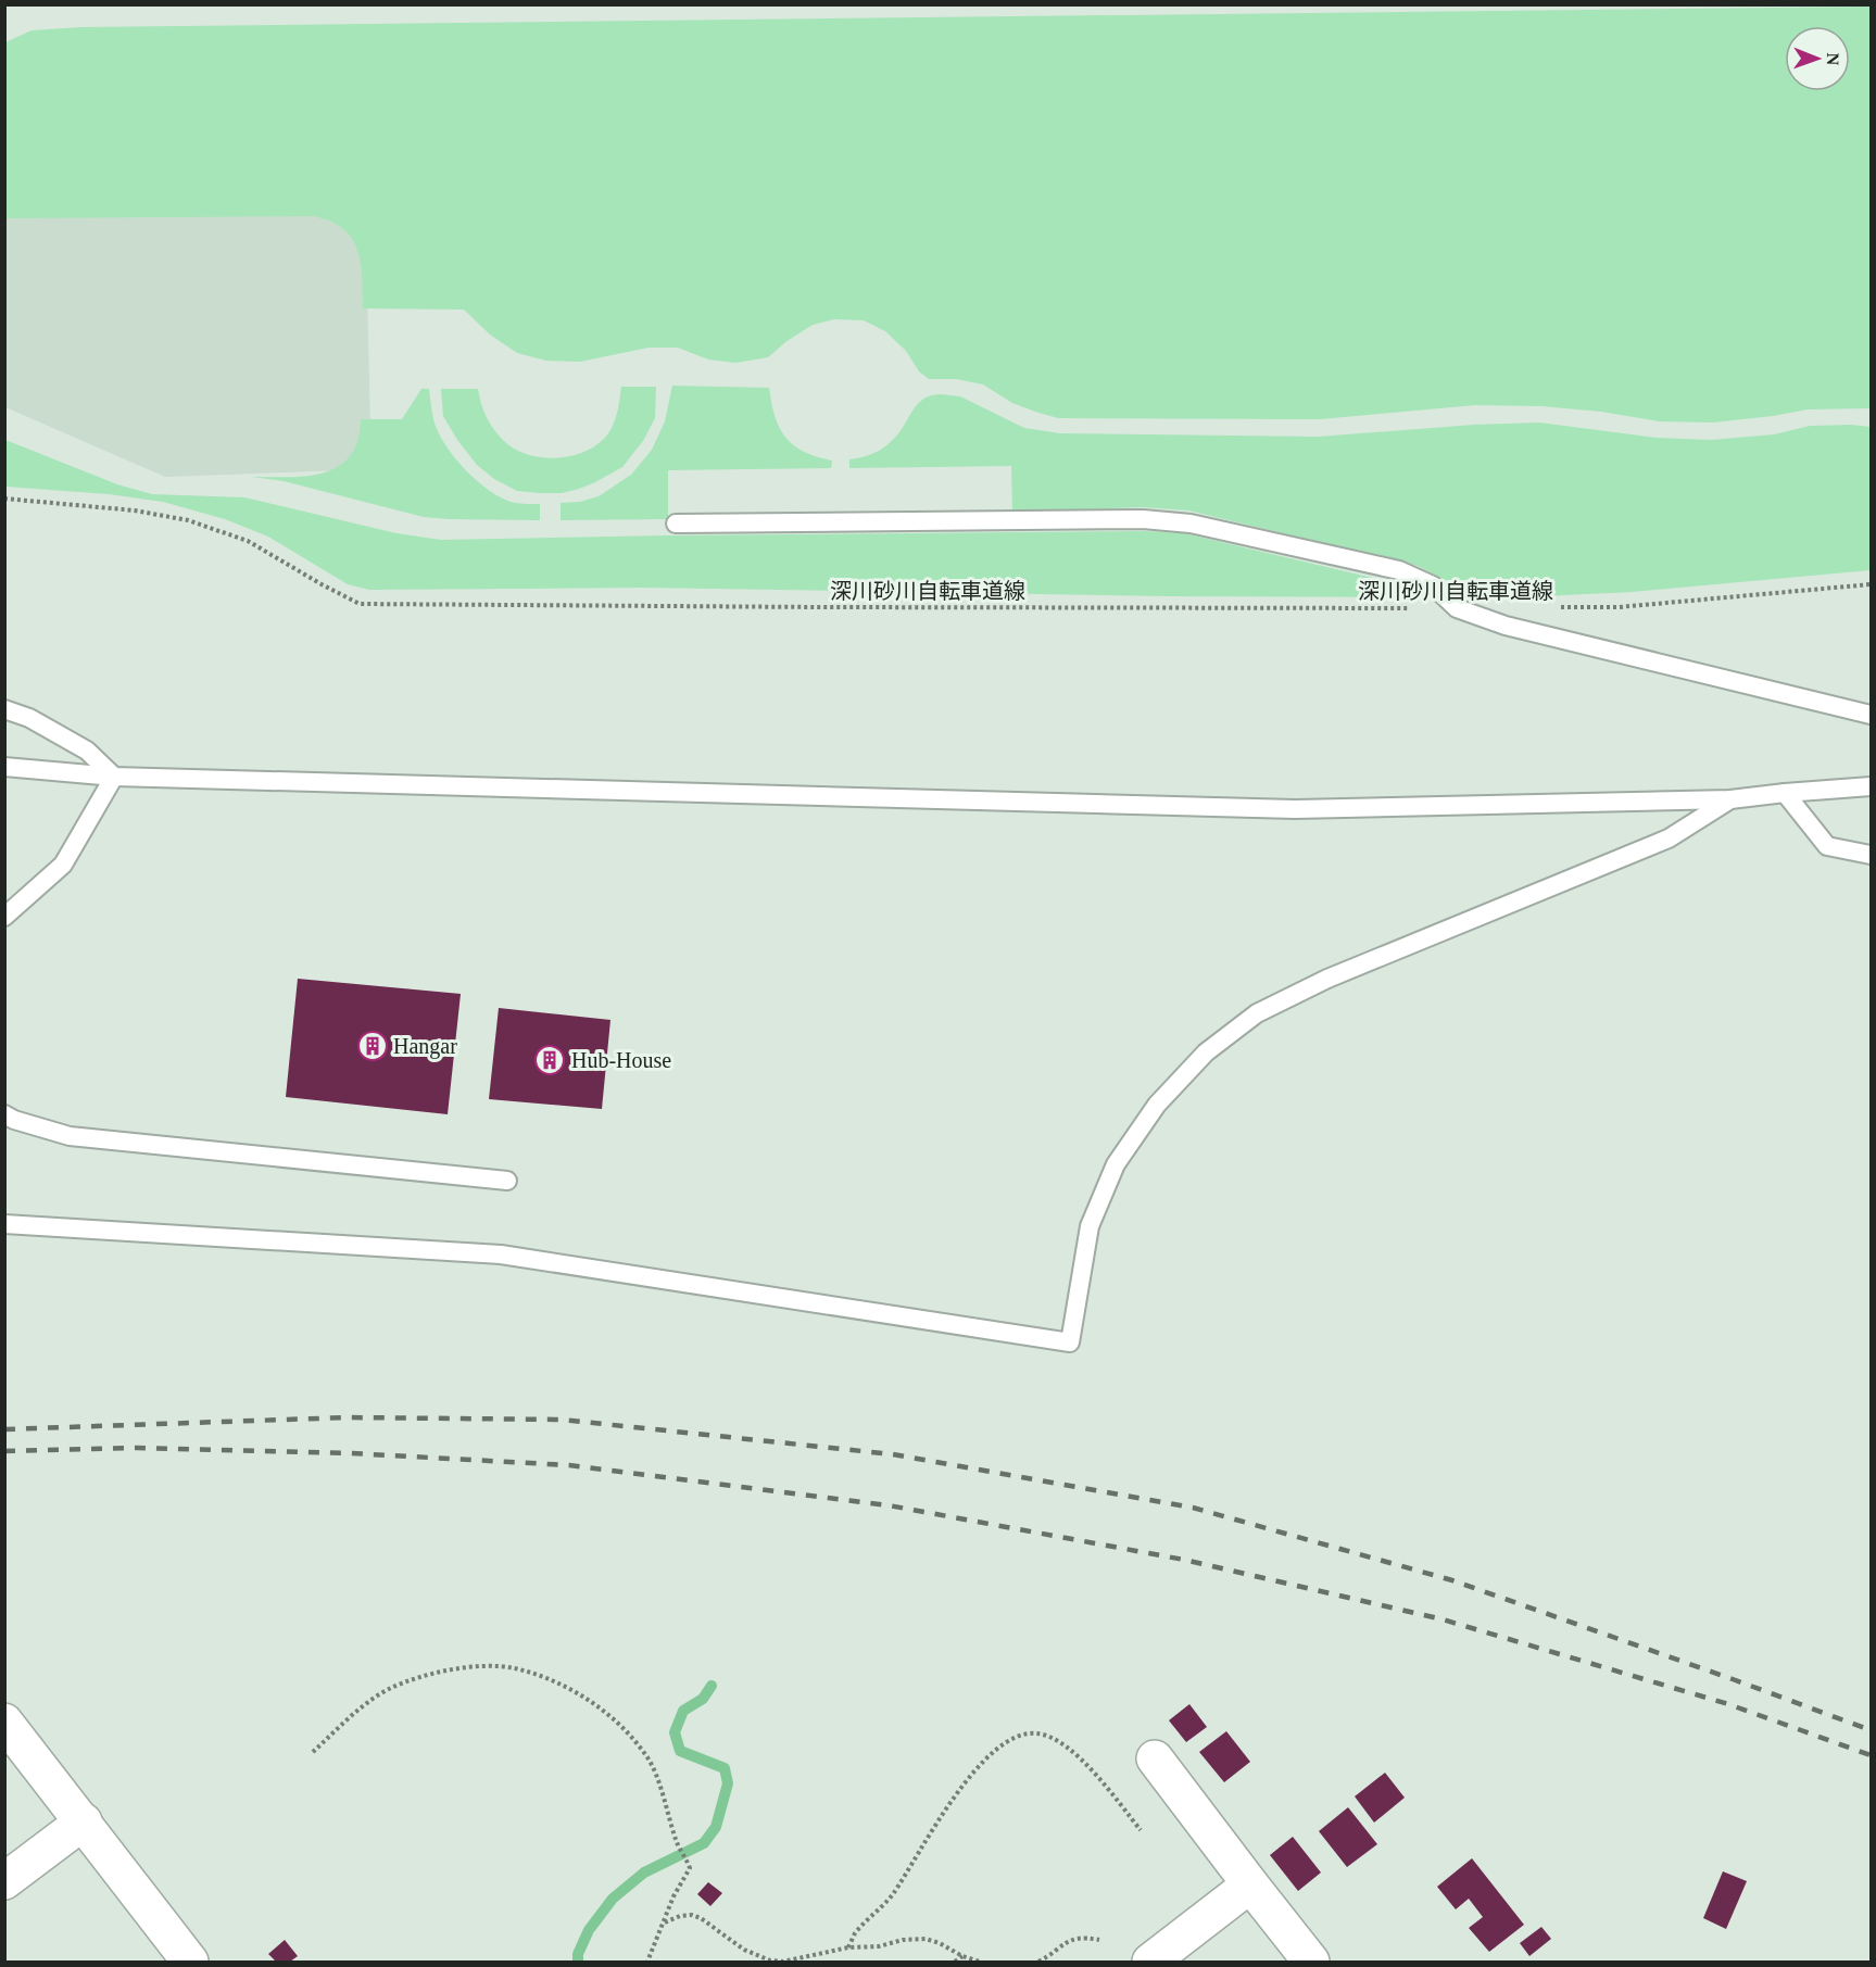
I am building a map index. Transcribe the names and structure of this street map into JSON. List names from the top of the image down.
{
  "streets": {
    "path": ["深川砂川自転車道線"]
  },
  "places": {
    "building": ["Hangar", "Hub-House"]
  },
  "north": "right"
}
